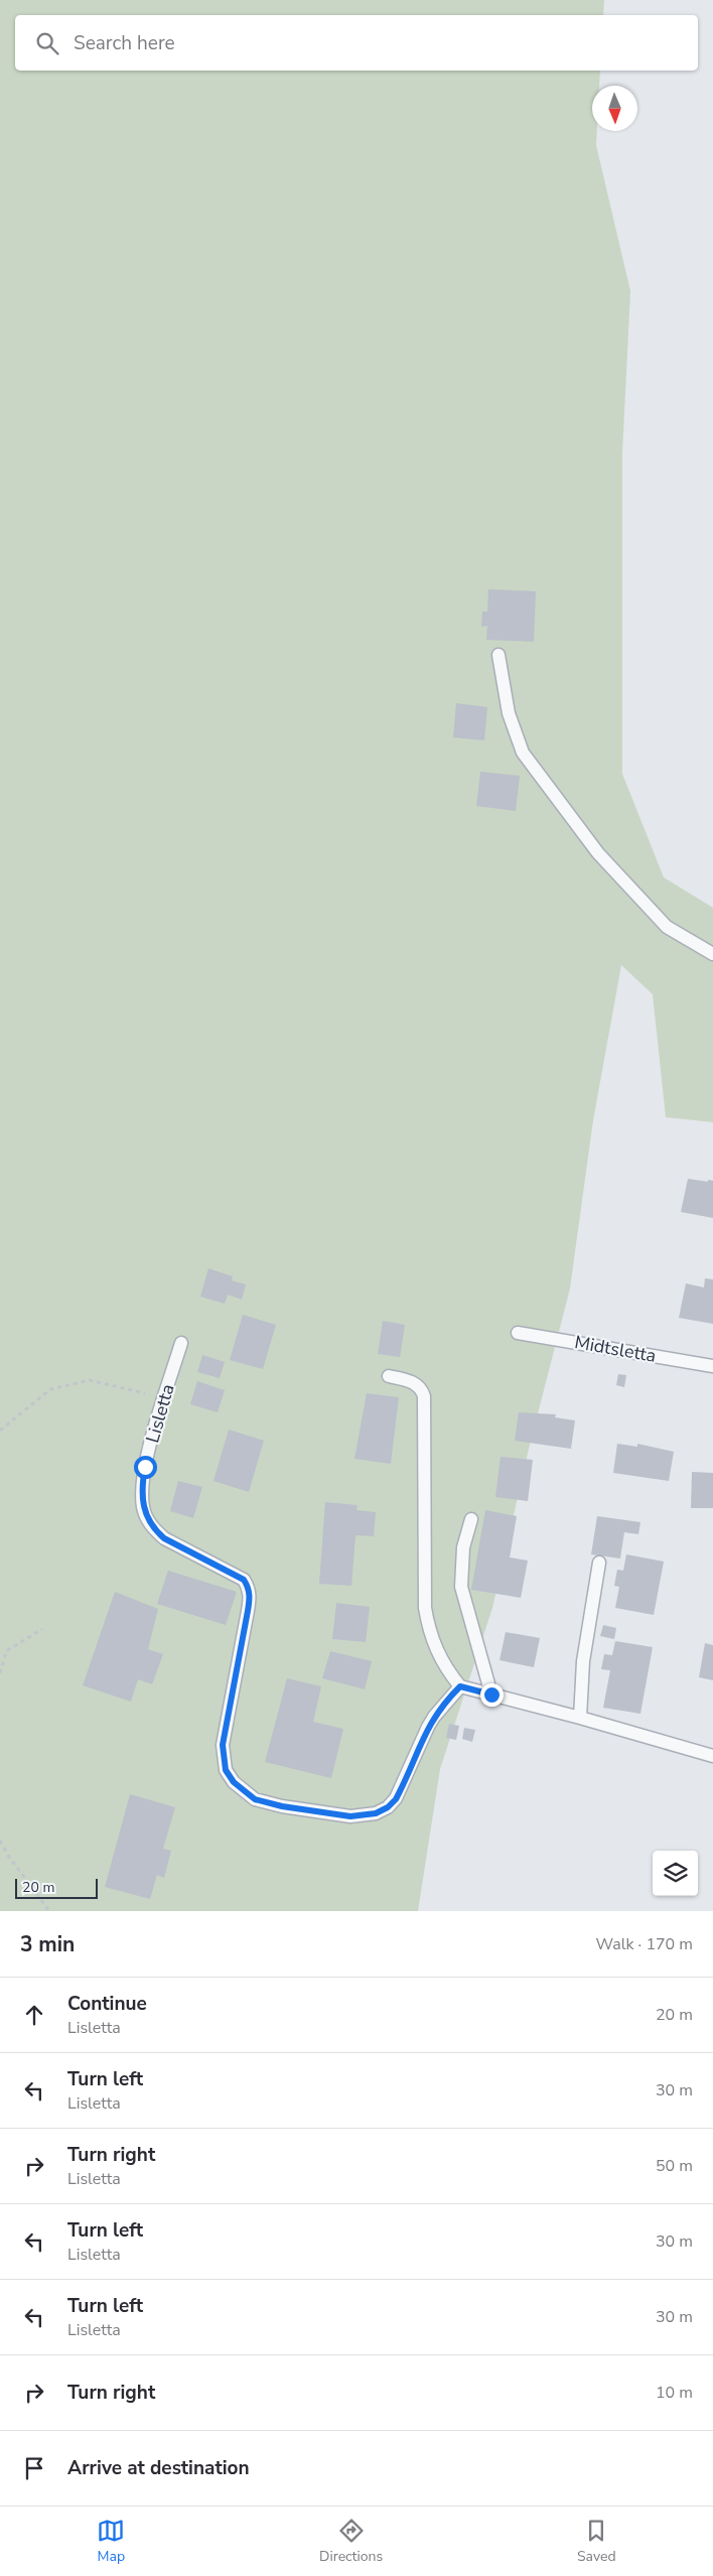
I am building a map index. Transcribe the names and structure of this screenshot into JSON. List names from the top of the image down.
{
  "streets": {
    "lane": ["Midtsletta", "Lisletta"]
  },
  "scale_bar": "20 m",
  "north": "bottom",
  "page": {
    "search": "Search here",
    "scale": "20 m",
    "heading": ["3 min", "Walk · 170 m"],
    "list": [
      ["Continue", "Lisletta", "20 m"],
      ["Turn left", "Lisletta", "30 m"],
      ["Turn right", "Lisletta", "50 m"],
      ["Turn left", "Lisletta", "30 m"],
      ["Turn left", "Lisletta", "30 m"],
      ["Turn right", "10 m"],
      "Arrive at destination"
    ],
    "nav": ["Map", "Directions", "Saved"]
  }
}
